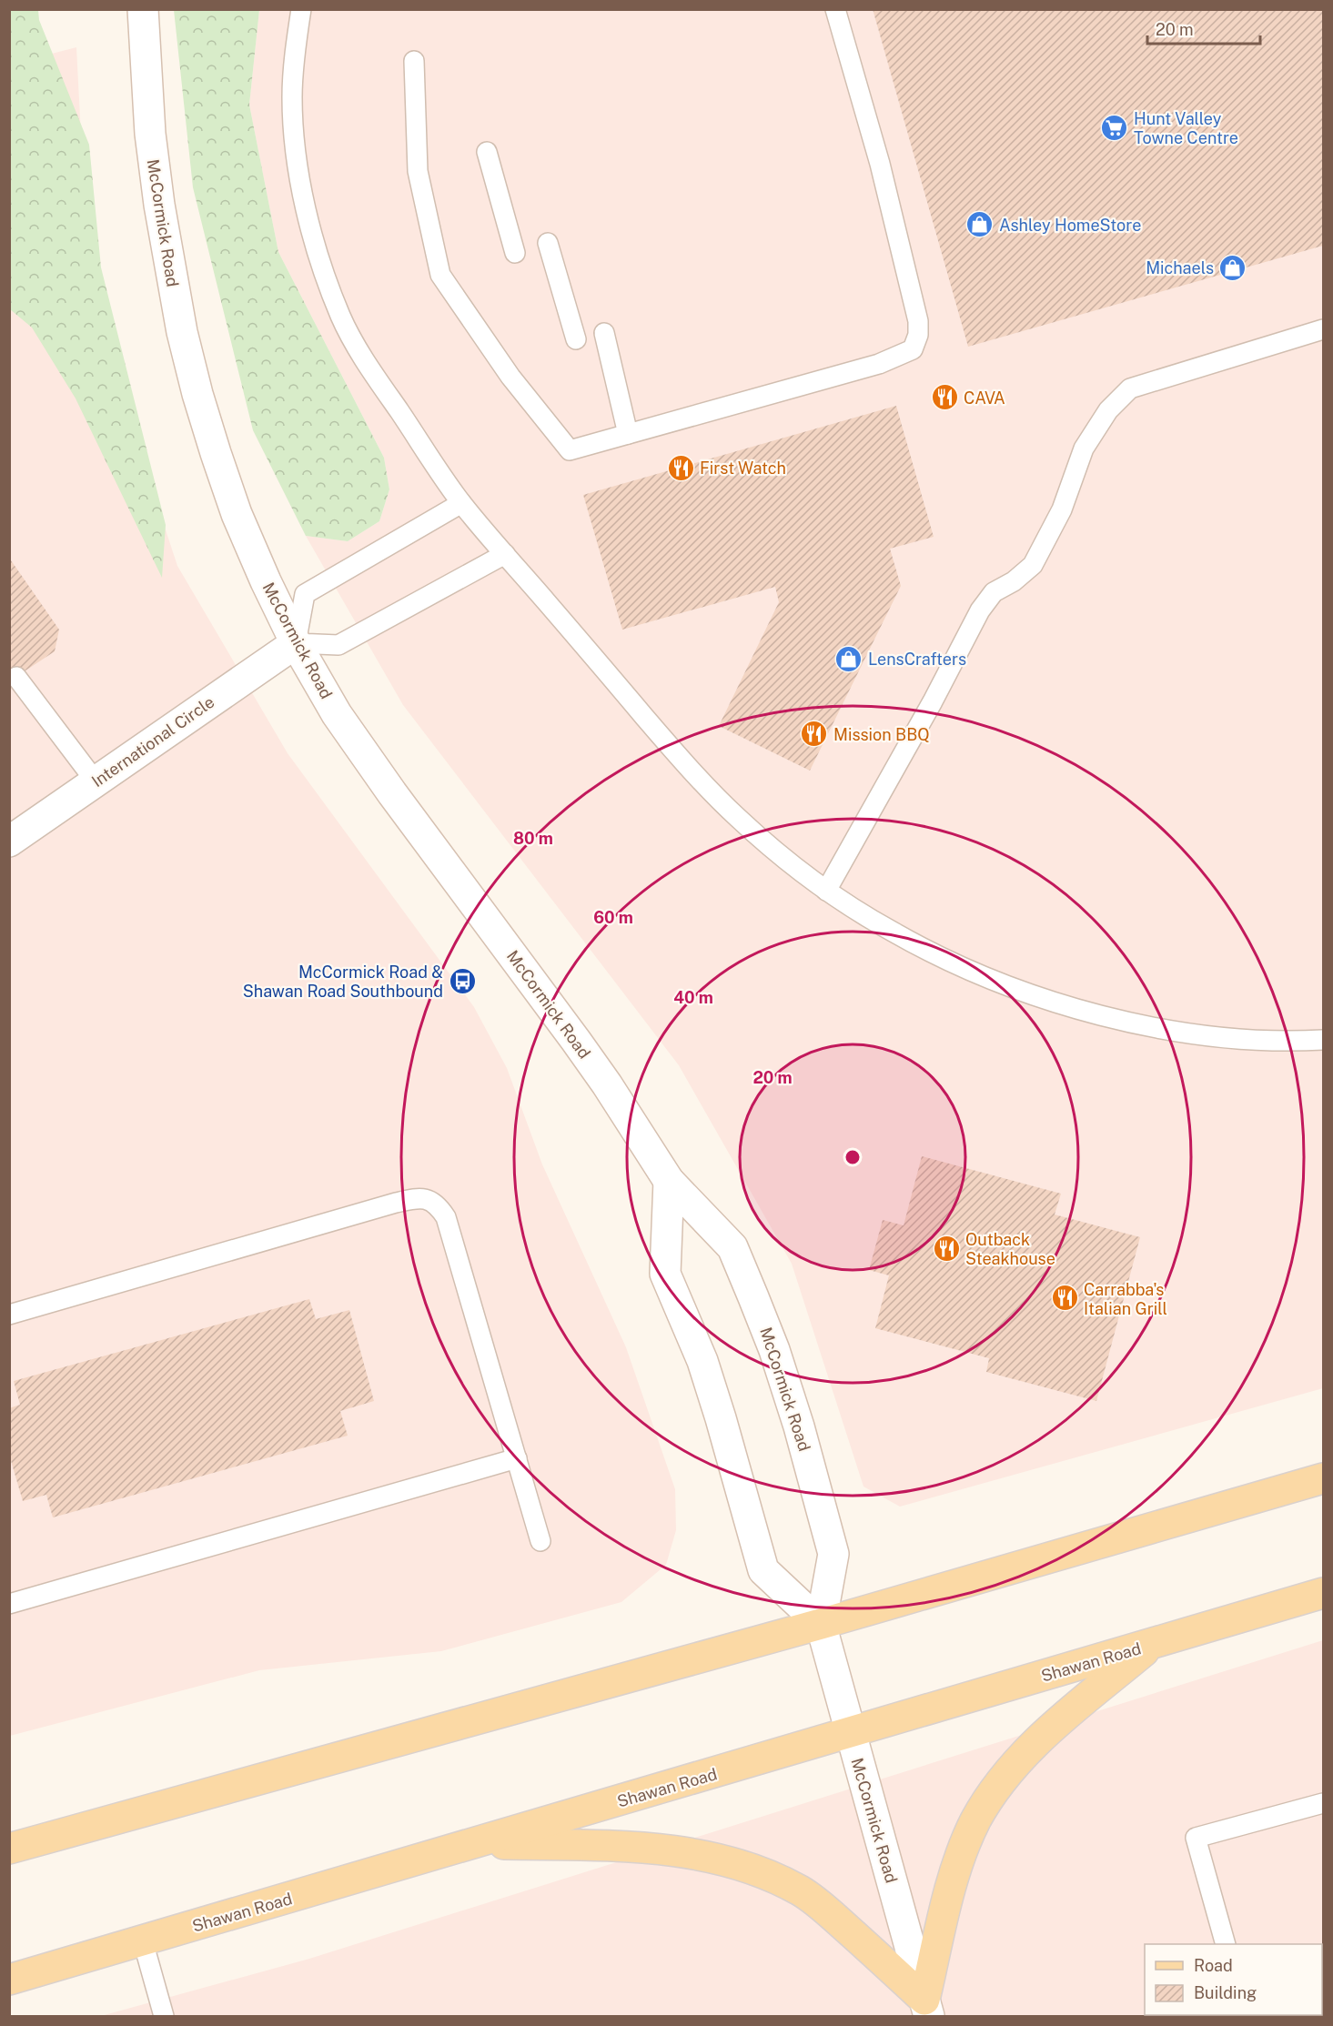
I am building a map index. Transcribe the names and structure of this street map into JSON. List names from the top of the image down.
{
  "streets": {
    "main road": ["McCormick Road", "International Circle", "Shawan Road"]
  },
  "crossings": [
    ["McCormick Road", "International Circle"],
    ["McCormick Road", "Shawan Road"]
  ],
  "places": {
    "supermarket": ["Hunt Valley Towne Centre"],
    "shop": ["Ashley HomeStore", "Michaels", "LensCrafters"],
    "restaurant": [
      "CAVA",
      "First Watch",
      "Mission BBQ",
      "Outback Steakhouse",
      "Carrabba's Italian Grill"
    ],
    "bus stop": ["McCormick Road & Shawan Road Southbound"]
  },
  "legend": ["Road", "Building"],
  "scale_bar": "20 m",
  "rings": [
    "80 m",
    "60 m",
    "40 m",
    "20 m"
  ]
}
